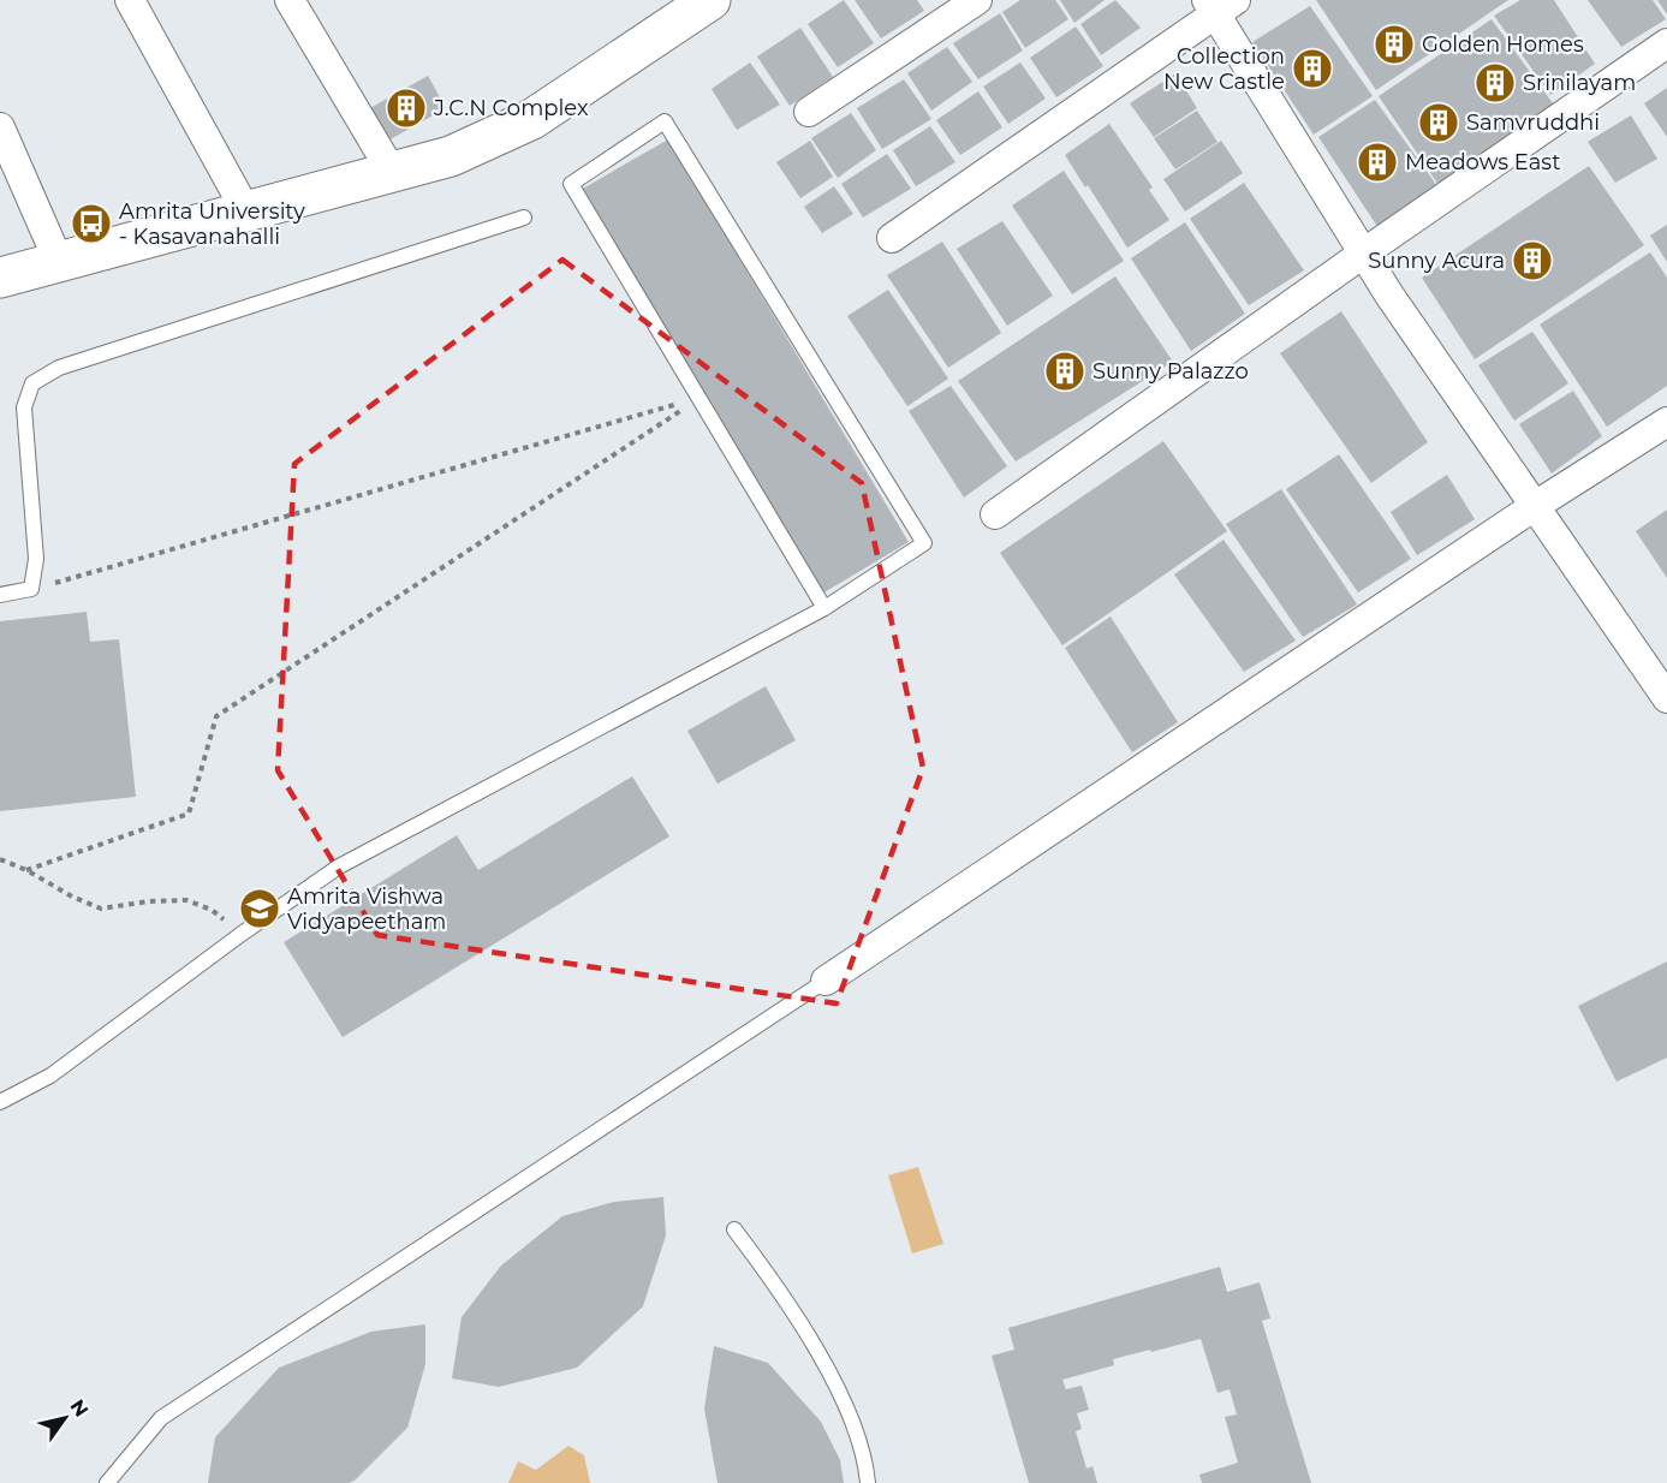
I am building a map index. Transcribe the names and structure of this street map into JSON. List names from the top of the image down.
{
  "places": {
    "building": [
      "Golden Homes",
      "Collection New Castle",
      "Srinilayam",
      "J.C.N Complex",
      "Samvruddhi",
      "Meadows East",
      "Sunny Acura",
      "Sunny Palazzo"
    ],
    "bus stop": ["Amrita University - Kasavanahalli"],
    "school or university": ["Amrita Vishwa Vidyapeetham"]
  },
  "north": "top right"
}
